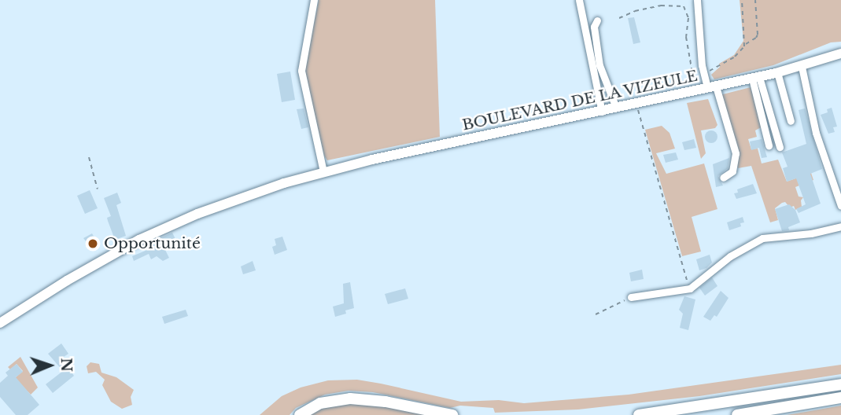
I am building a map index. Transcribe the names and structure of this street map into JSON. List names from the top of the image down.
{
  "streets": {
    "main road": ["BOULEVARD DE LA VIZEULE"]
  },
  "places": ["Opportunité"],
  "north": "right"
}
